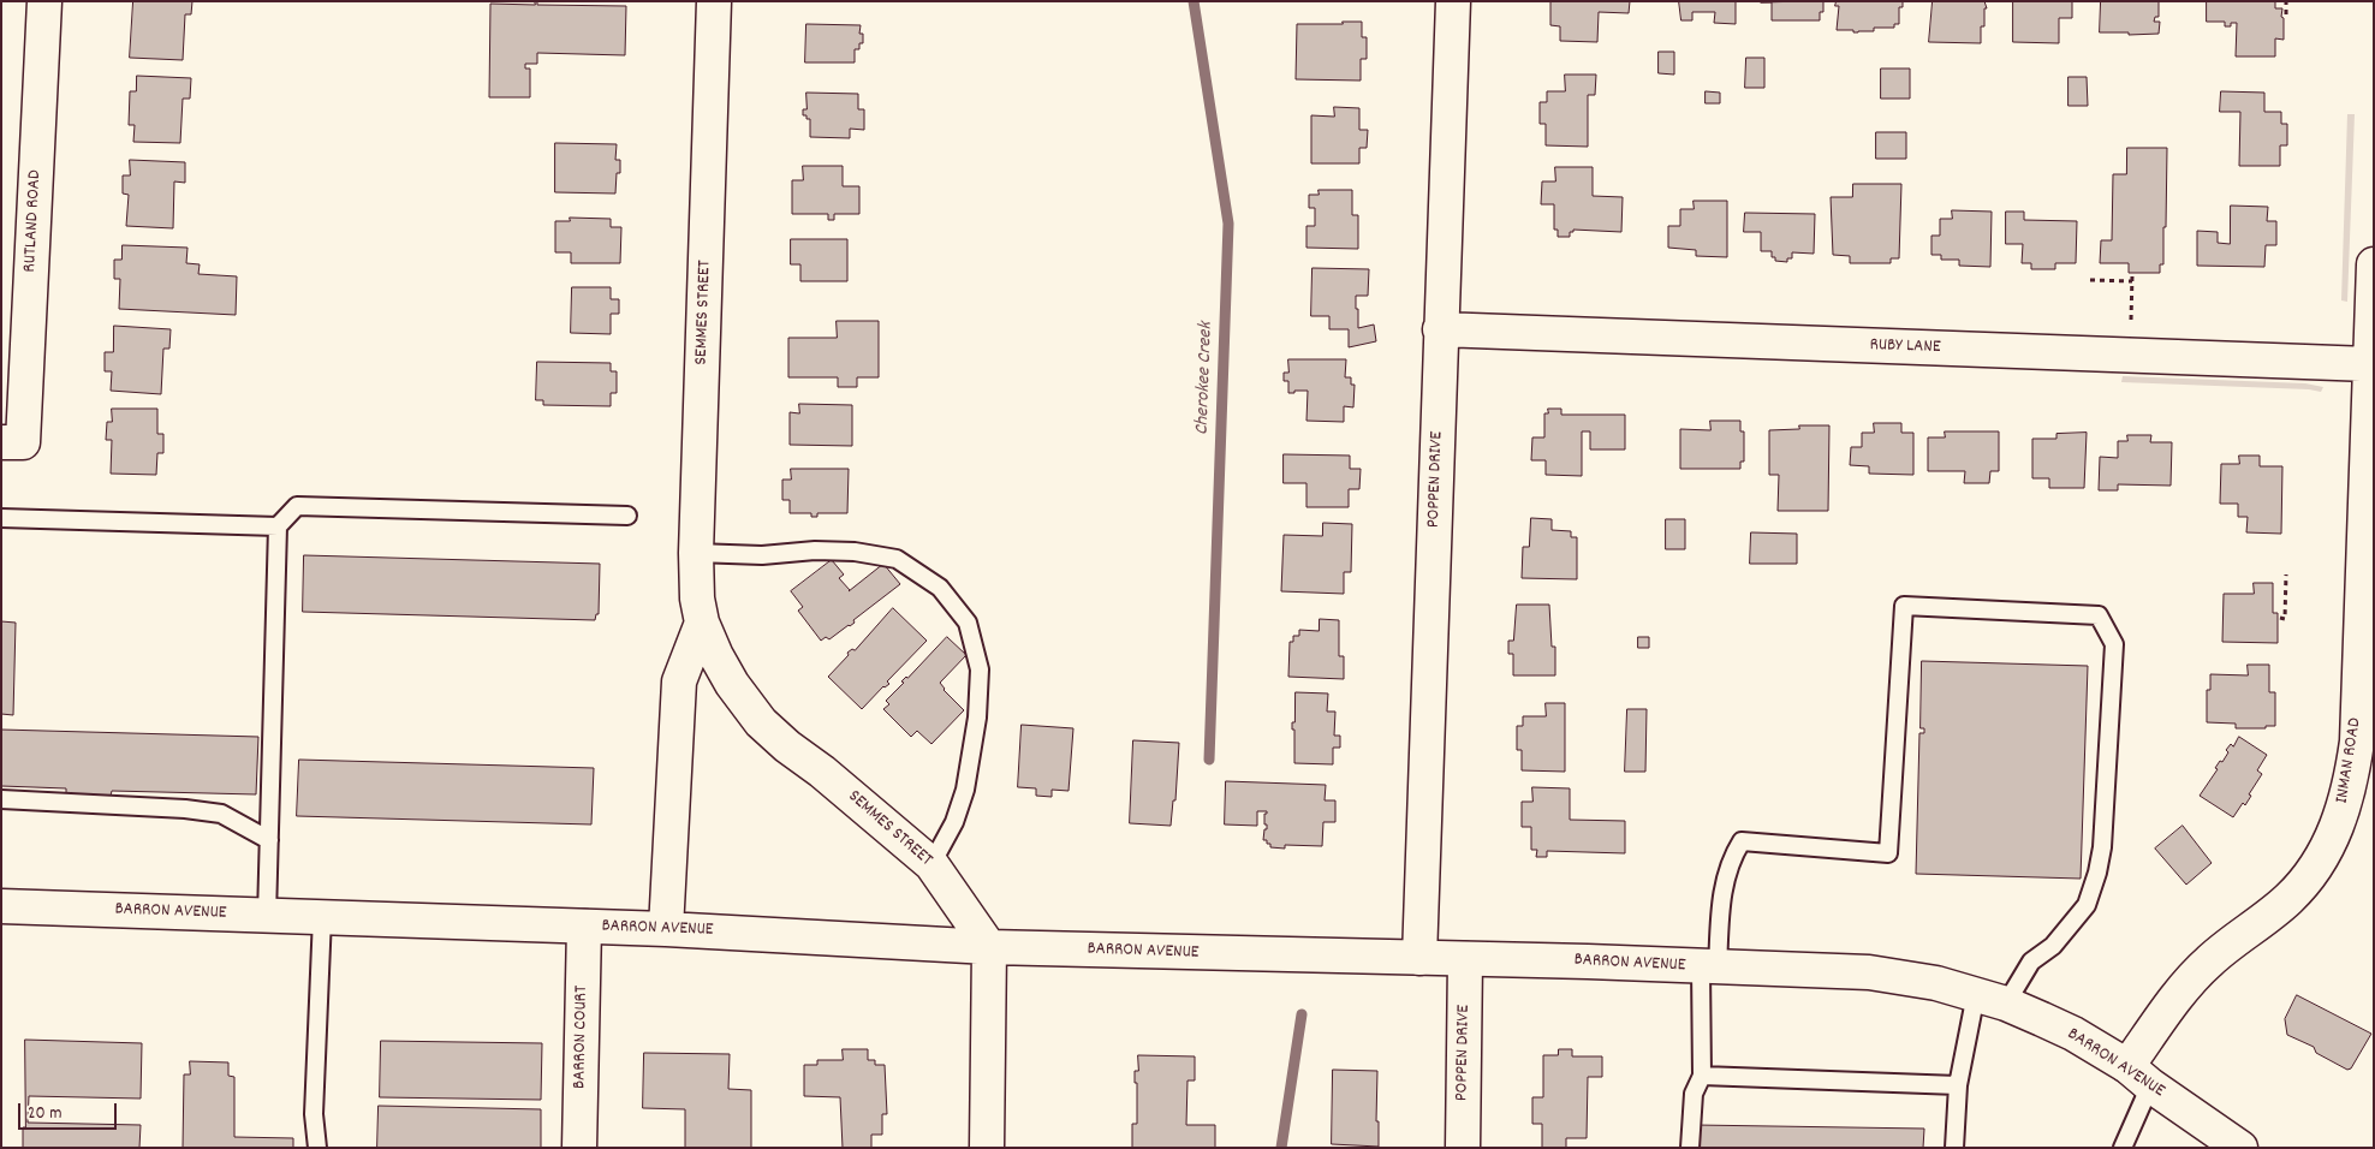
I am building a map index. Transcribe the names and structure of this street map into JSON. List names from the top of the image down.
{
  "streets": {
    "main road": [
      "RUTLAND ROAD",
      "SEMMES STREET",
      "RUBY LANE",
      "POPPEN DRIVE",
      "INMAN ROAD",
      "BARRON AVENUE",
      "BARRON COURT"
    ]
  },
  "crossings": [
    ["SEMMES STREET", "BARRON AVENUE"],
    ["RUBY LANE", "POPPEN DRIVE"],
    ["RUBY LANE", "INMAN ROAD"],
    ["POPPEN DRIVE", "BARRON AVENUE"],
    ["INMAN ROAD", "BARRON AVENUE"],
    ["BARRON AVENUE", "BARRON COURT"]
  ],
  "water": ["Cherokee Creek"],
  "scale_bar": "20 m"
}
